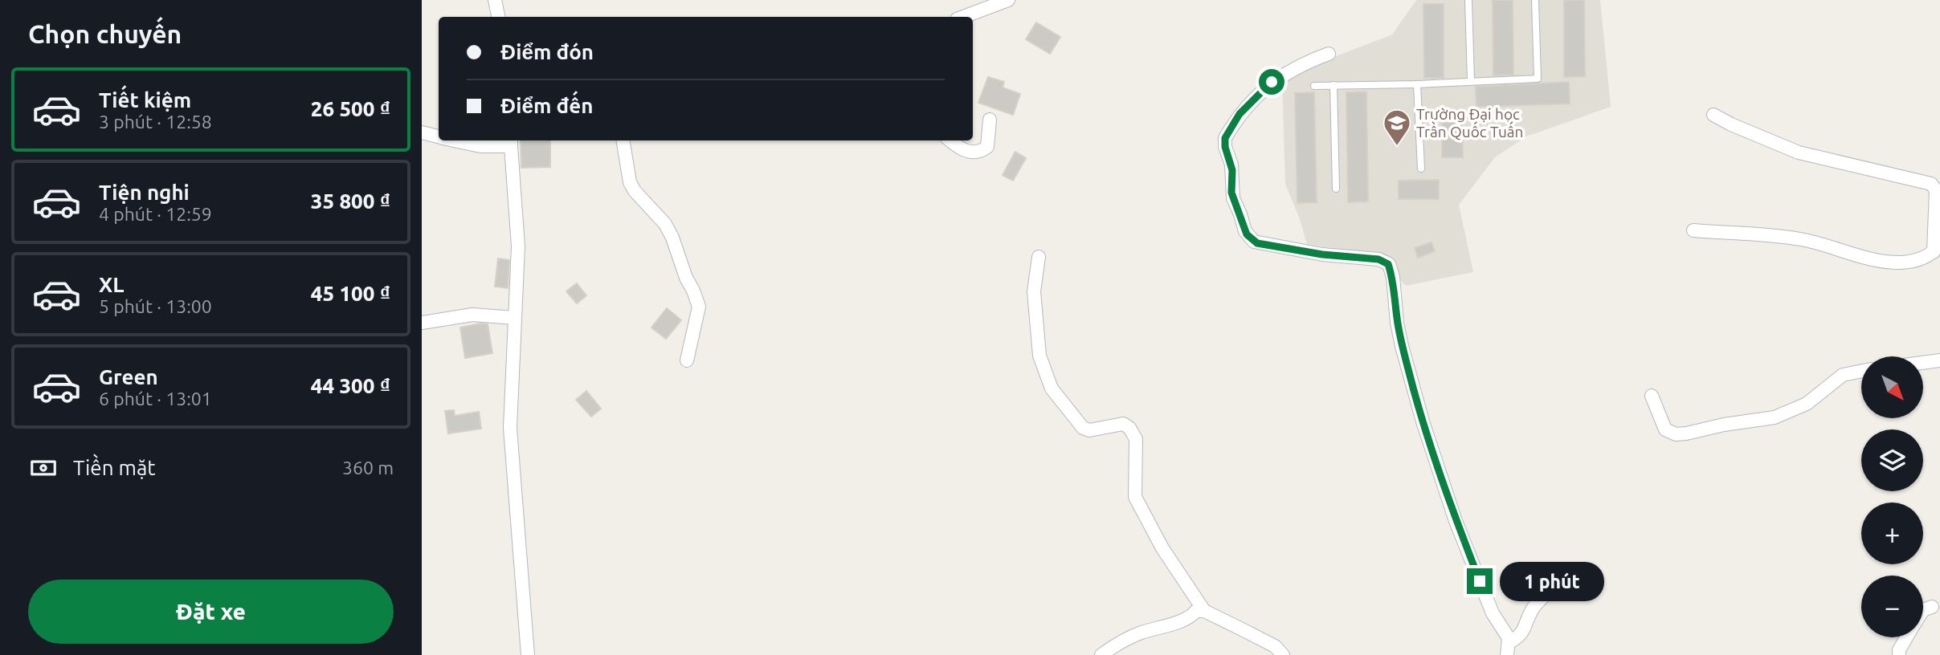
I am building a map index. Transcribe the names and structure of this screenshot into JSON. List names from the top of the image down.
{
  "places": {
    "school or university": ["Trường Đại học Trần Quốc Tuấn"]
  },
  "north": "bottom right",
  "page": {
    "heading": "Chọn chuyến",
    "banner": ["Điểm đón", "Điểm đến"],
    "list": [
      {
        "name": "Tiết kiệm",
        "note": "3 phút · 12:58",
        "value": "26 500 ₫"
      },
      {
        "name": "Tiện nghi",
        "note": "4 phút · 12:59",
        "value": "35 800 ₫"
      },
      {
        "name": "XL",
        "note": "5 phút · 13:00",
        "value": "45 100 ₫"
      },
      {
        "name": "Green",
        "note": "6 phút · 13:01",
        "value": "44 300 ₫"
      }
    ],
    "map_buttons": ["+", "−"],
    "pay": ["Tiền mặt", "360 m"],
    "bubble": "1 phút",
    "buttons": "Đặt xe"
  }
}
